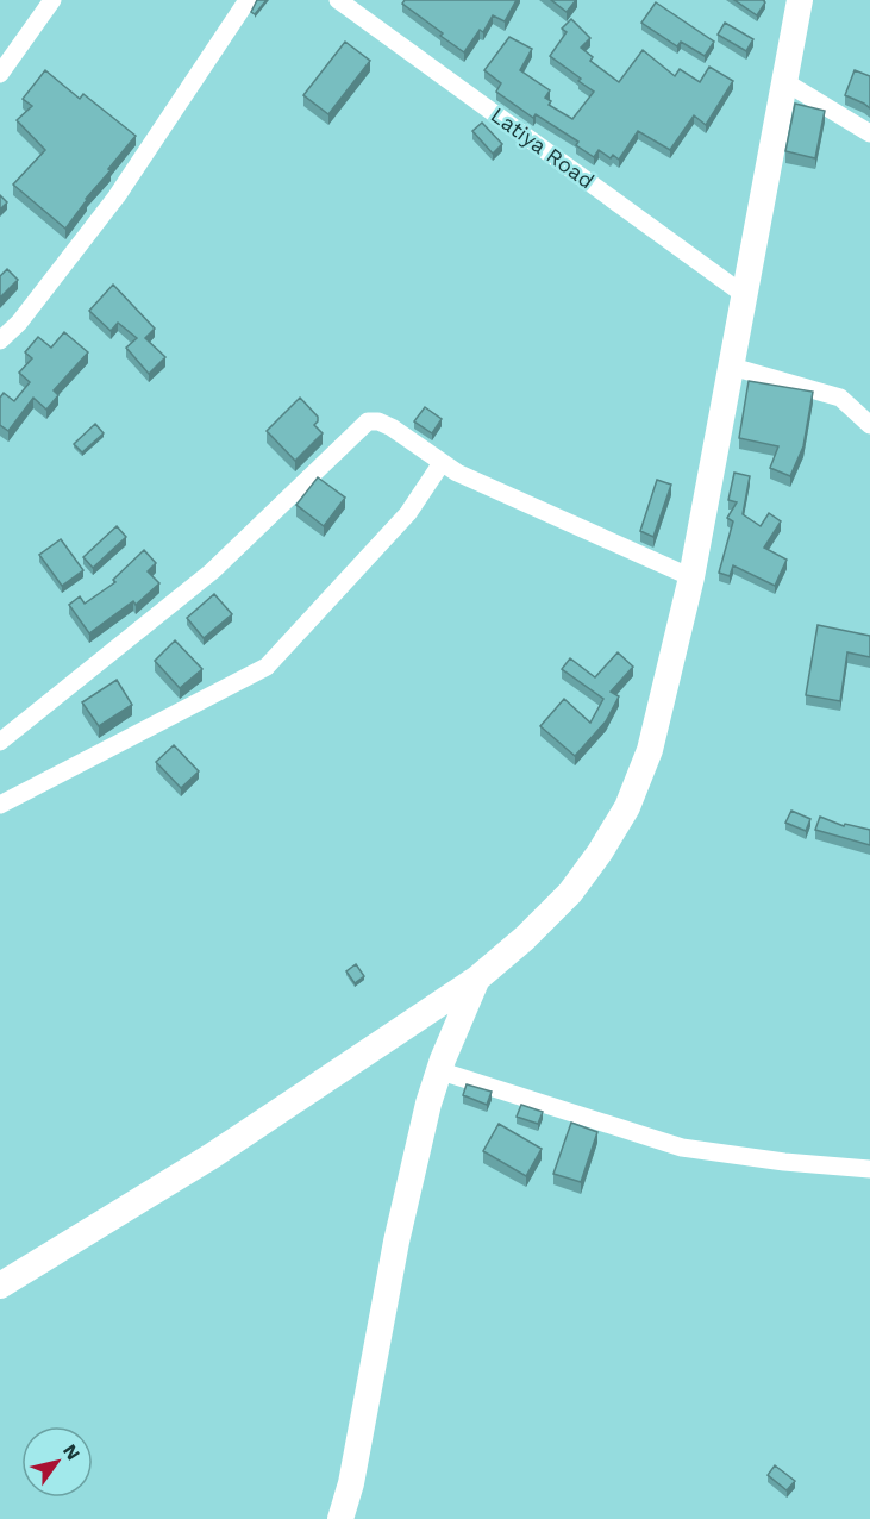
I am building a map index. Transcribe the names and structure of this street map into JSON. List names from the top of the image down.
{
  "streets": {
    "street": ["Latiya Road"]
  },
  "north": "top right"
}
